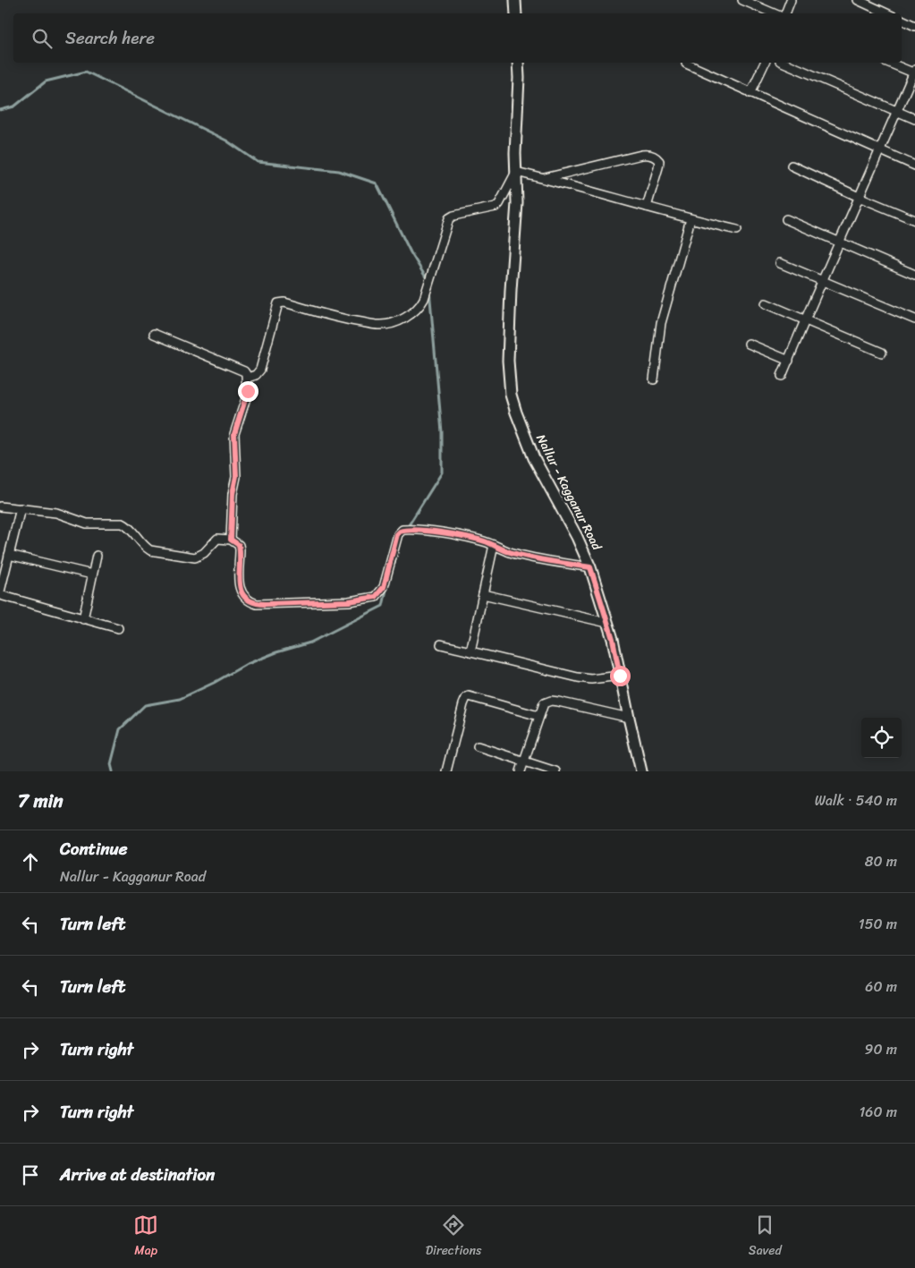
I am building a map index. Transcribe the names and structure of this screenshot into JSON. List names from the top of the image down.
{
  "streets": {
    "main road": ["Nallur - Kagganur Road"]
  },
  "page": {
    "search": "Search here",
    "heading": ["7 min", "Walk · 540 m"],
    "list": [
      ["Continue", "Nallur - Kagganur Road", "80 m"],
      ["Turn left", "150 m"],
      ["Turn left", "60 m"],
      ["Turn right", "90 m"],
      ["Turn right", "160 m"],
      "Arrive at destination"
    ],
    "nav": ["Map", "Directions", "Saved"]
  }
}
